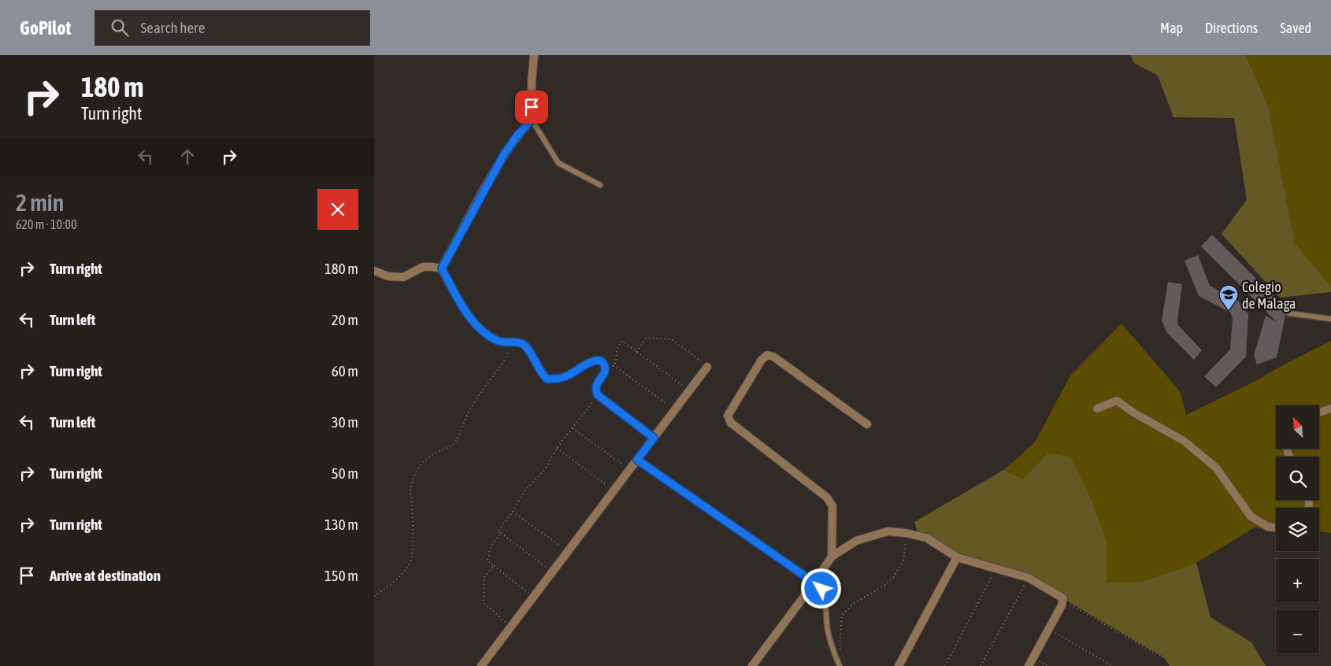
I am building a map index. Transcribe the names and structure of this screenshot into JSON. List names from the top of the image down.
{
  "places": {
    "school or university": ["Colegio de Malaga"]
  },
  "north": "top left",
  "page": {
    "header": "GoPilot",
    "search": "Search here",
    "nav": ["Map", "Directions", "Saved"],
    "turn": ["180 m", "Turn right"],
    "heading": ["2 min", "620 m · 10:00"],
    "list": [
      {
        "name": "Turn right",
        "value": "180 m"
      },
      {
        "name": "Turn left",
        "value": "20 m"
      },
      {
        "name": "Turn right",
        "value": "60 m"
      },
      {
        "name": "Turn left",
        "value": "30 m"
      },
      {
        "name": "Turn right",
        "value": "50 m"
      },
      {
        "name": "Turn right",
        "value": "130 m"
      },
      {
        "name": "Arrive at destination",
        "value": "150 m"
      }
    ],
    "map_buttons": ["+", "−"]
  }
}
